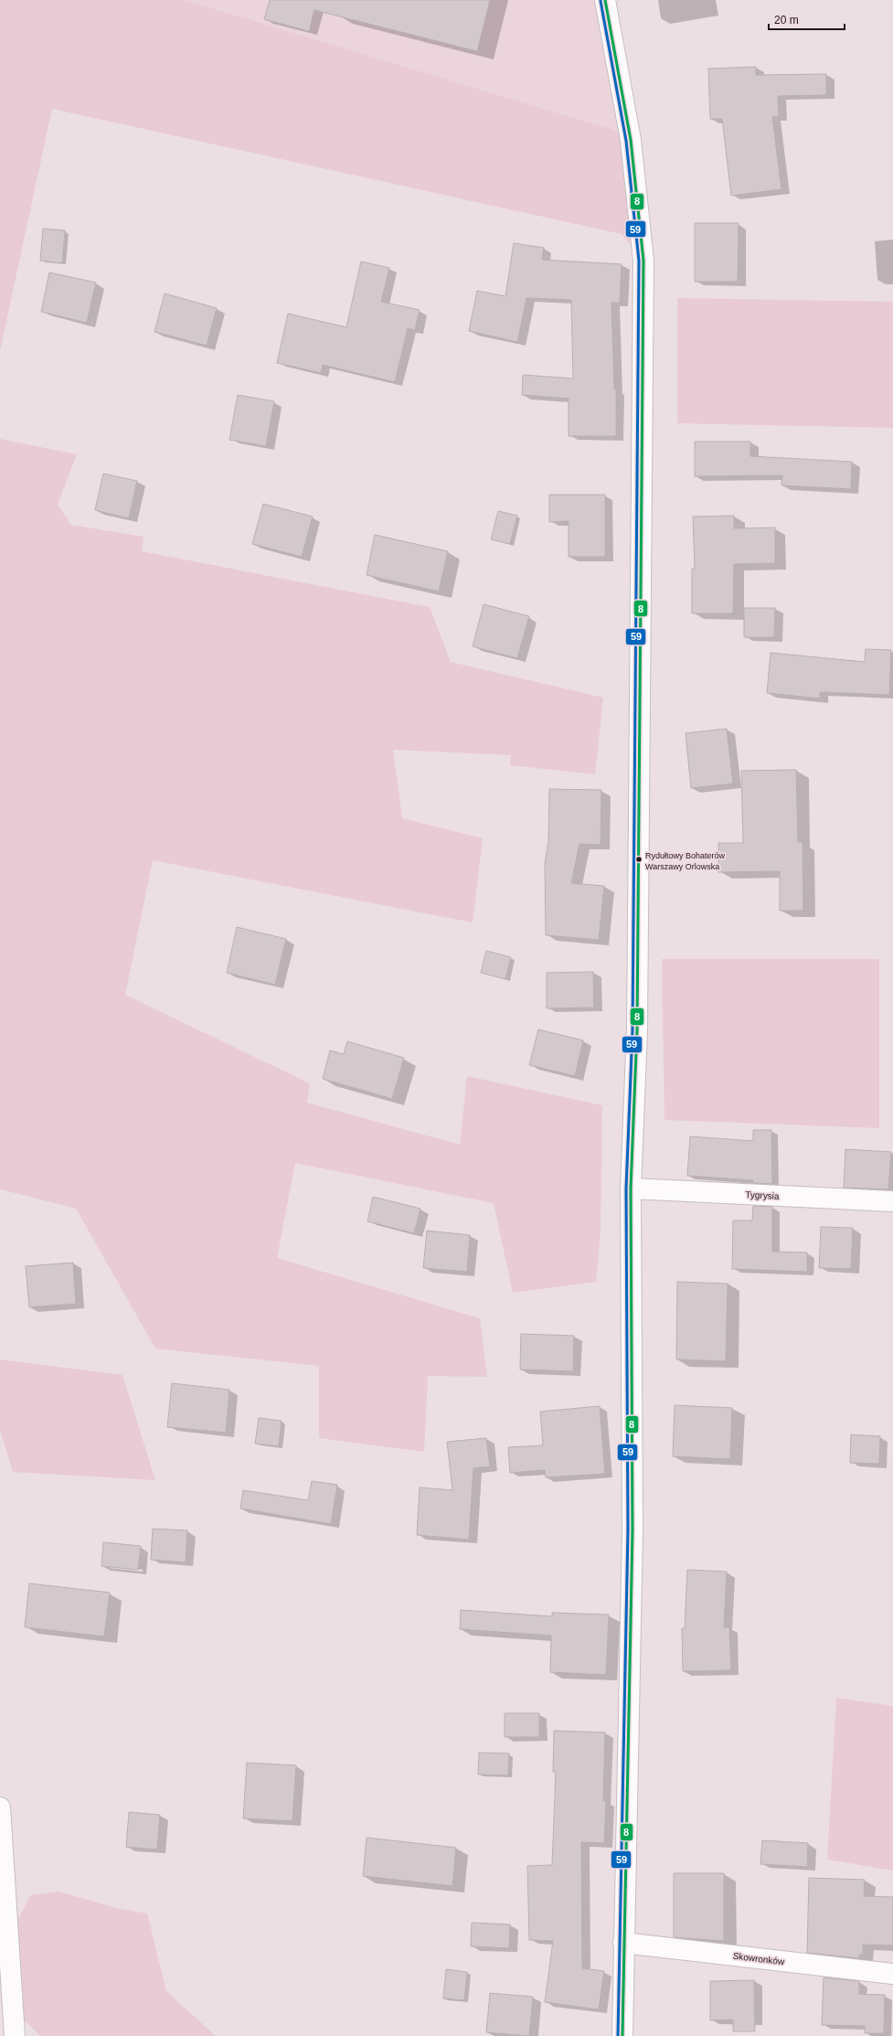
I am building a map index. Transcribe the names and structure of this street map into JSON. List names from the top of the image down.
{
  "streets": {
    "street": ["Tygrysia", "Skowronków"]
  },
  "places": ["Rydułtowy Bohaterów Warszawy Orlowska"],
  "lines": ["transit line 8", "transit line 59"],
  "scale_bar": "20 m"
}
